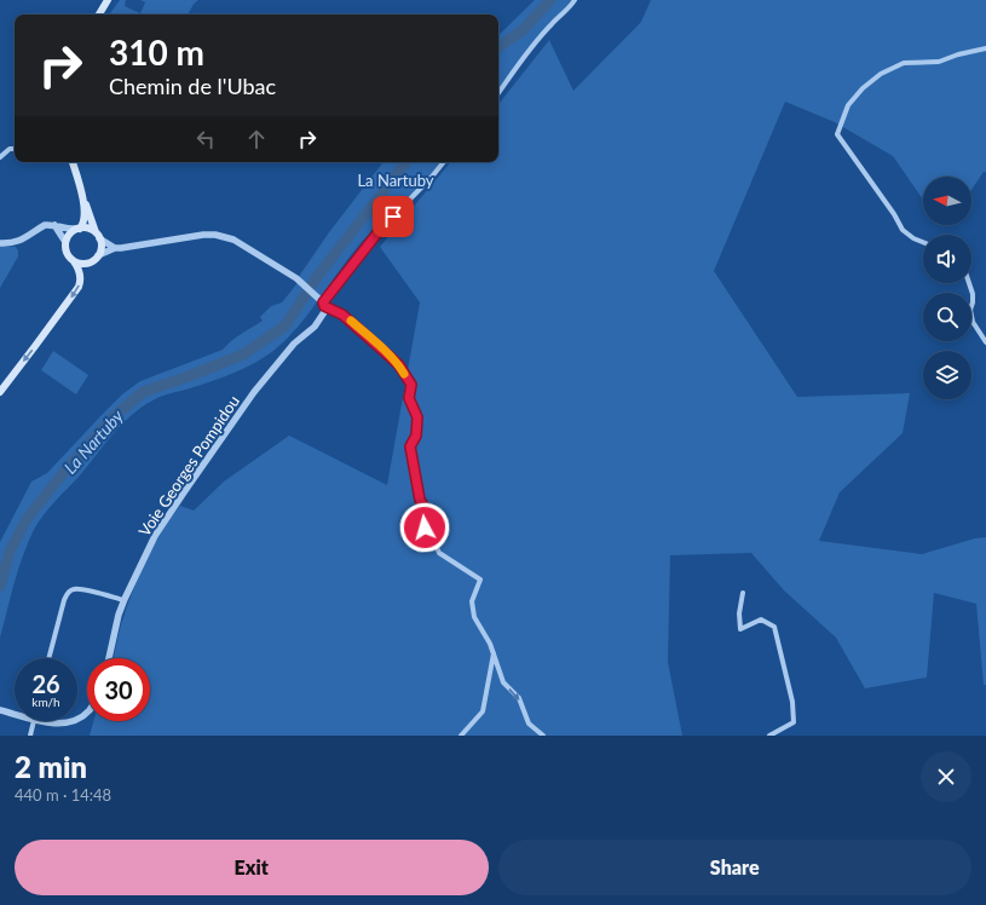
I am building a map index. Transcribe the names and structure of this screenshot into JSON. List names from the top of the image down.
{
  "streets": {
    "street": ["Voie Georges Pompidou"]
  },
  "water": ["La Nartuby"],
  "parks": ["La Nartuby"],
  "north": "left",
  "page": {
    "turn": ["310 m", "Chemin de l'Ubac"],
    "speed": "26 km/h",
    "limit": "30",
    "heading": ["2 min", "440 m · 14:48"],
    "buttons": ["Exit", "Share"]
  }
}
